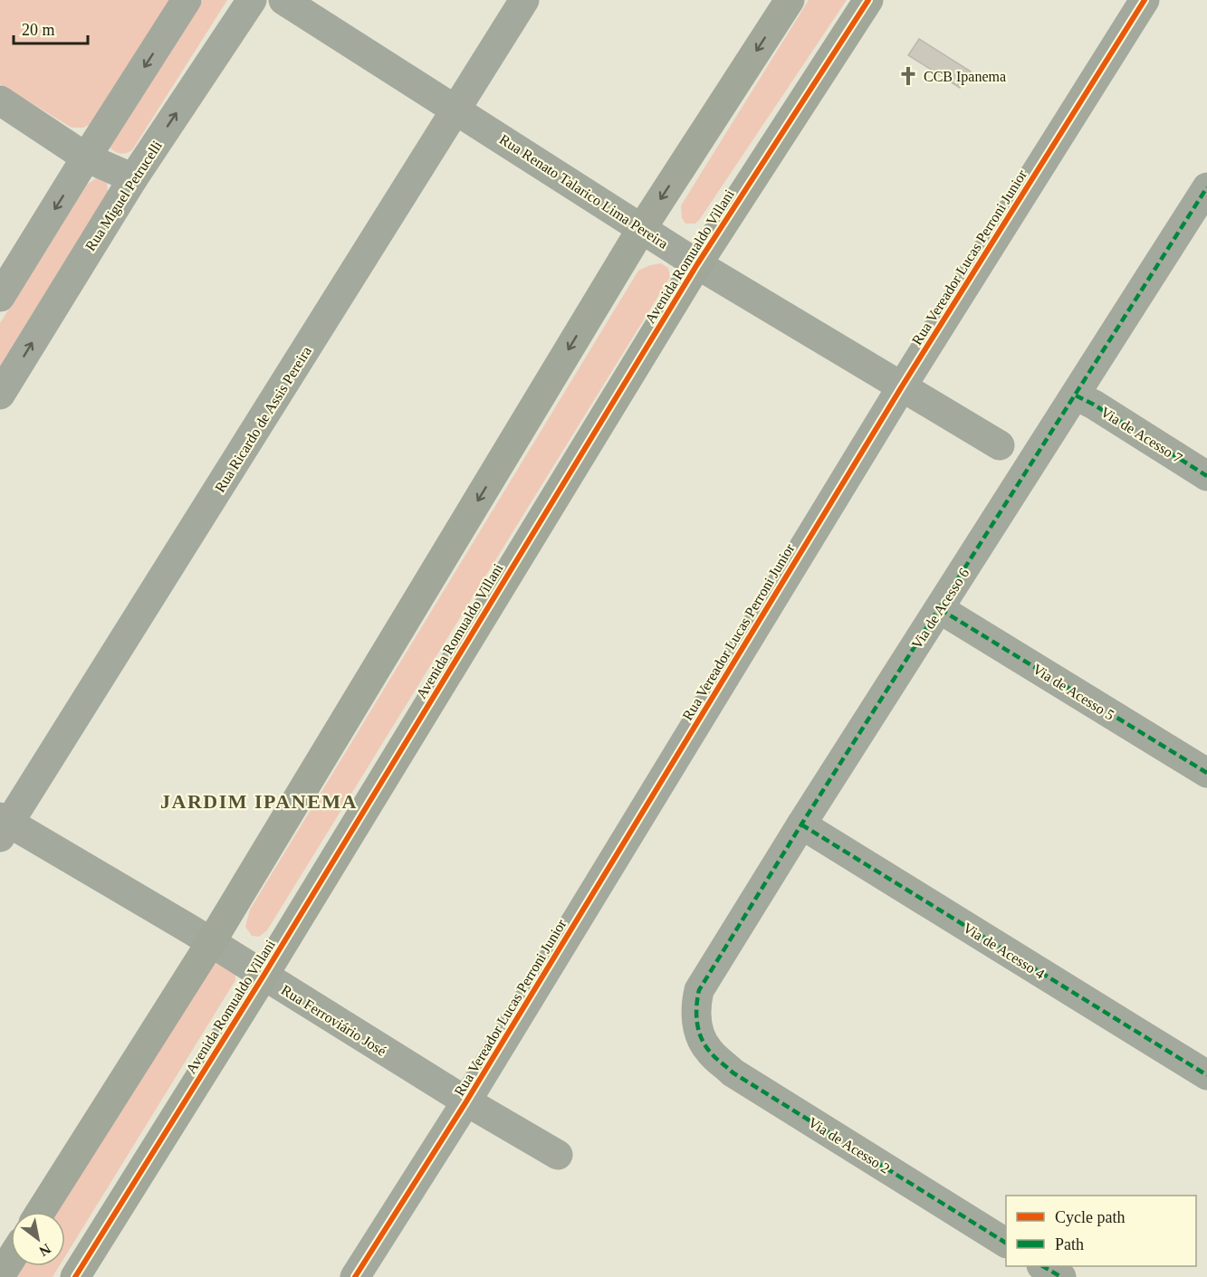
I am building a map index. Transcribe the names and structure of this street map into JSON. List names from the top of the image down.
{
  "streets": {
    "street": [
      "Rua Renato Talarico Lima Pereira",
      "Rua Miguel Petrucelli",
      "Avenida Romualdo Villani",
      "Rua Vereador Lucas Perroni Junior",
      "Rua Ricardo de Assis Pereira",
      "Via de Acesso 7",
      "Via de Acesso 6",
      "Via de Acesso 5",
      "Via de Acesso 4",
      "Rua Ferroviário José",
      "Via de Acesso 2"
    ]
  },
  "crossings": [
    ["Rua Renato Talarico Lima Pereira", "Avenida Romualdo Villani"],
    ["Rua Renato Talarico Lima Pereira", "Rua Vereador Lucas Perroni Junior"],
    ["Rua Renato Talarico Lima Pereira", "Rua Ricardo de Assis Pereira"],
    ["Avenida Romualdo Villani", "Rua Ferroviário José"],
    ["Rua Vereador Lucas Perroni Junior", "Rua Ferroviário José"],
    ["Rua Ricardo de Assis Pereira", "Rua Ferroviário José"],
    ["Via de Acesso 7", "Via de Acesso 6"],
    ["Via de Acesso 6", "Via de Acesso 5"],
    ["Via de Acesso 6", "Via de Acesso 4"],
    ["Via de Acesso 6", "Via de Acesso 2"]
  ],
  "districts": ["JARDIM IPANEMA"],
  "places": {
    "church": ["CCB Ipanema"]
  },
  "legend": ["Cycle path", "Path"],
  "scale_bar": "20 m",
  "north": "bottom right"
}
